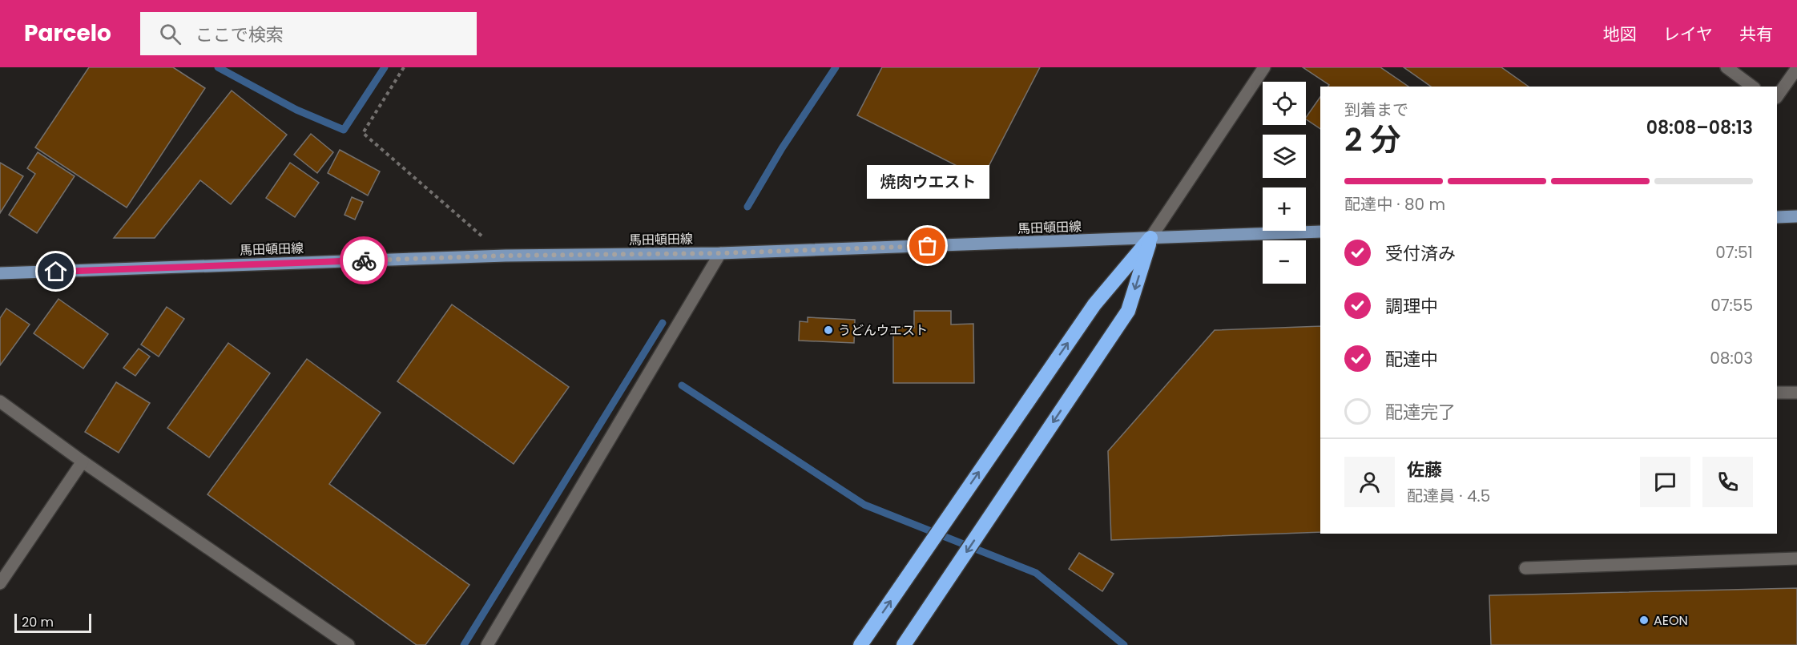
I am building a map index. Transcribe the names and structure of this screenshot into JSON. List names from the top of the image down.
{
  "streets": {
    "main road": ["馬田頓田線"]
  },
  "places": ["焼肉ウエスト", "うどんウエスト", "AEON"],
  "scale_bar": "20 m",
  "page": {
    "header": "Parcelo",
    "search": "ここで検索",
    "nav": ["地図", "レイヤ", "共有"],
    "map_buttons": ["+", "−"],
    "heading": ["2 分", "到着まで", "08:08–08:13"],
    "panel": ["佐藤", "配達員 · 4.5"],
    "bubble": "焼肉ウエスト",
    "bar": "配達中 · 80 m",
    "list": [
      ["受付済み", "07:51"],
      ["調理中", "07:55"],
      ["配達中", "08:03"],
      "配達完了"
    ],
    "scale": "20 m"
  }
}
